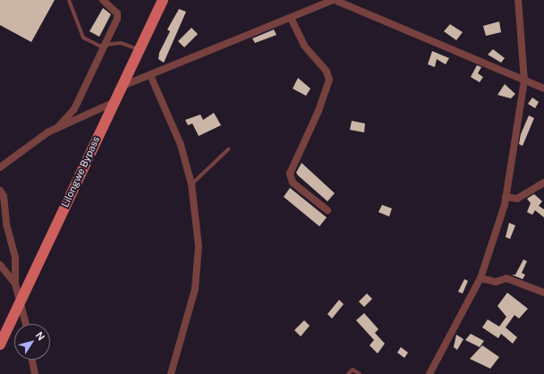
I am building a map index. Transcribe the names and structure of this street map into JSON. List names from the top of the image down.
{
  "streets": {
    "main road": ["Lilongwe Bypass"]
  },
  "north": "top right"
}
